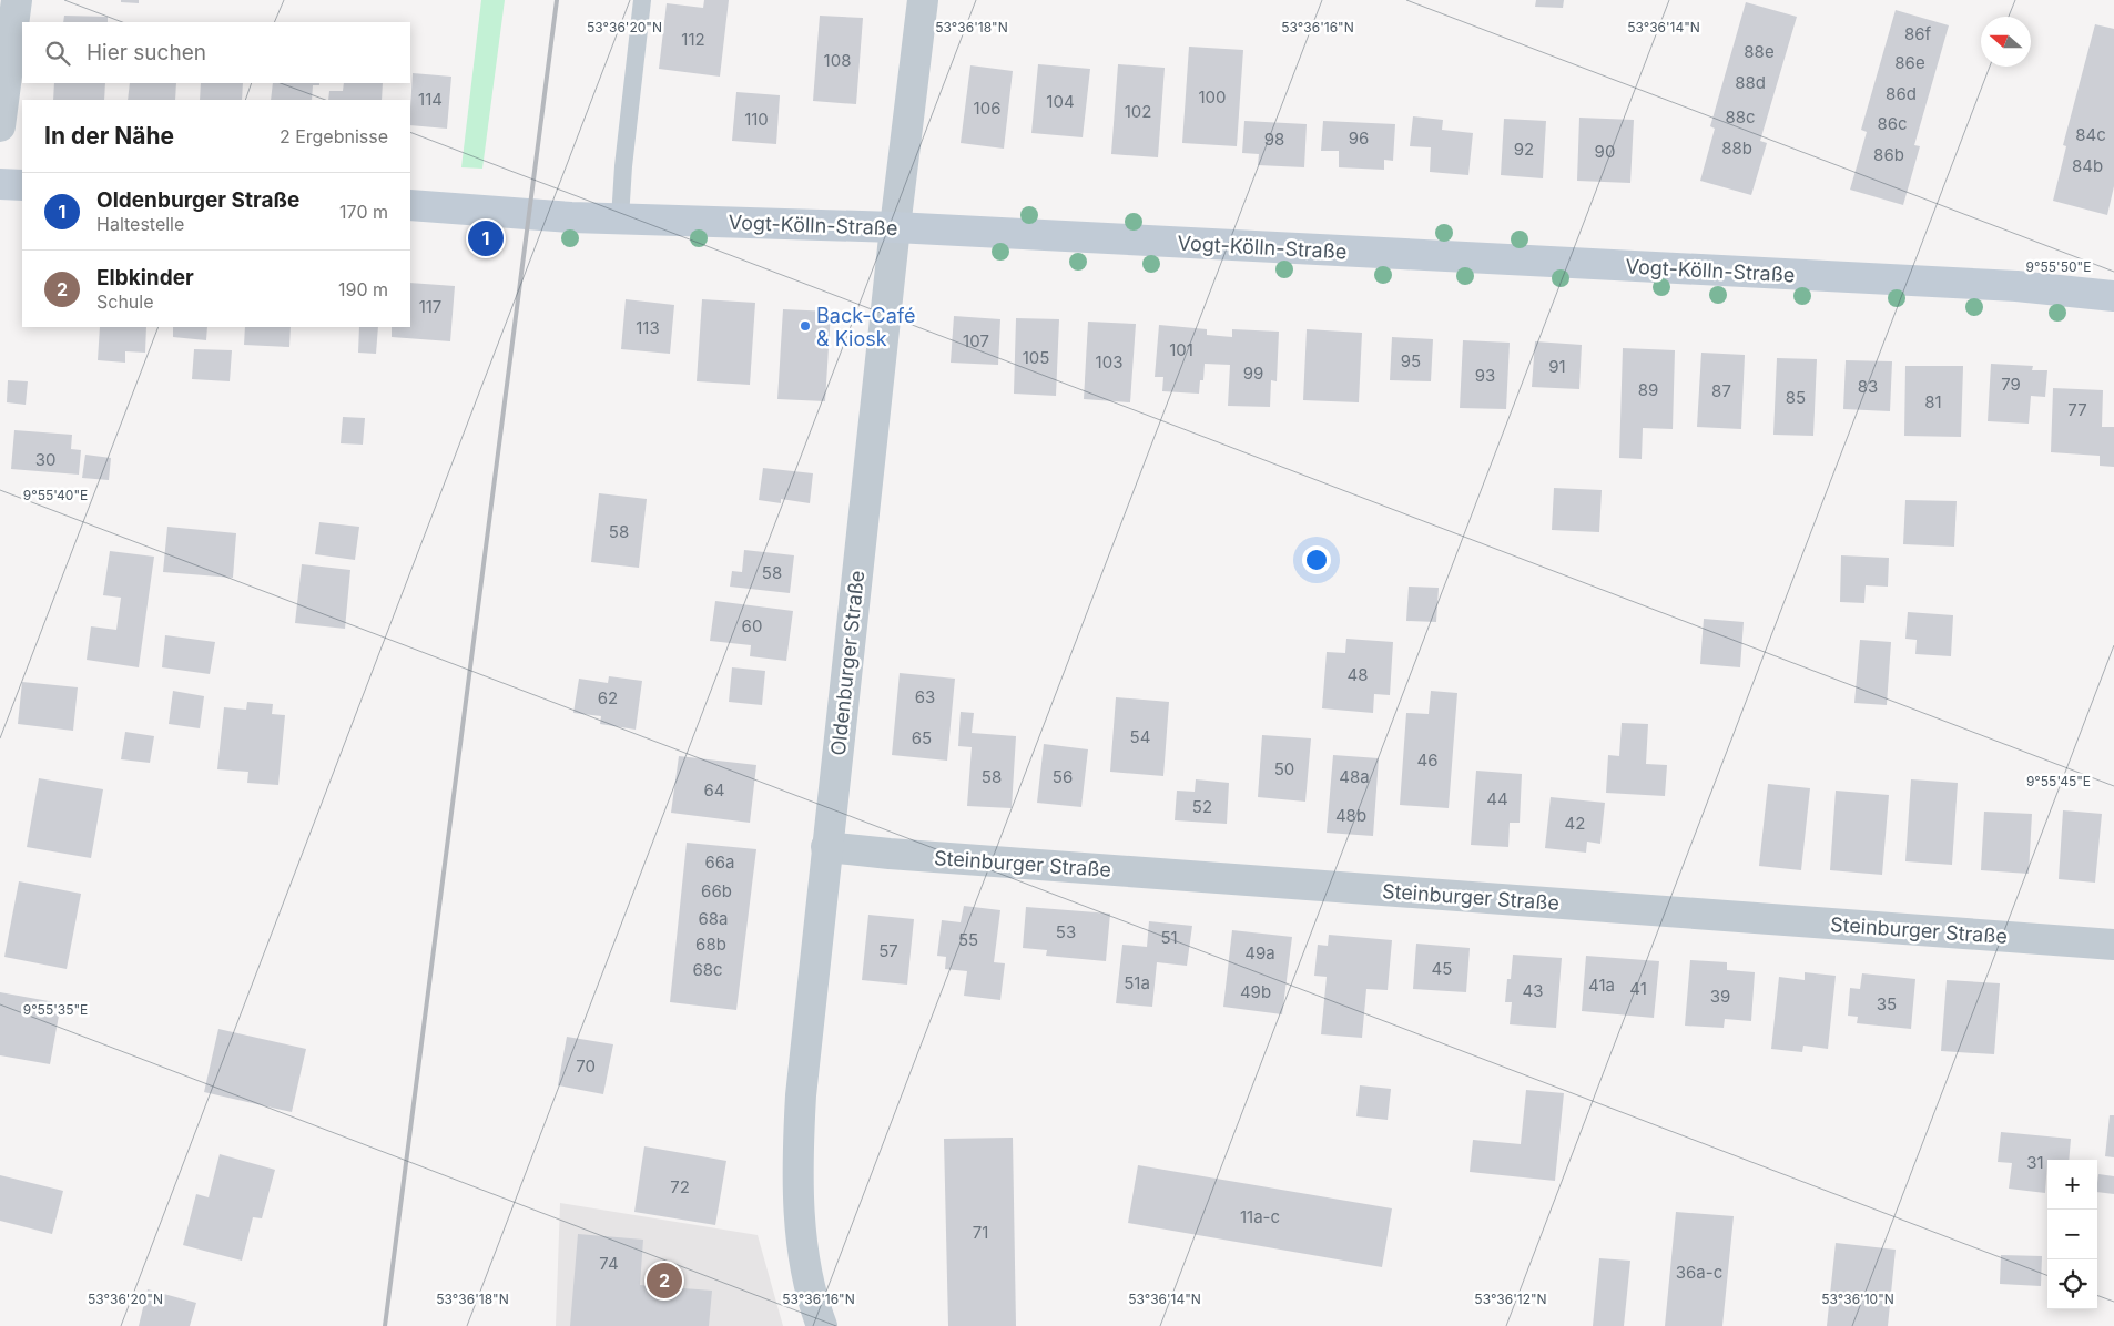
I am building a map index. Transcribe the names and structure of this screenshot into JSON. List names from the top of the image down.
{
  "streets": {
    "street": ["Vogt-Kölln-Straße", "Oldenburger Straße", "Steinburger Straße"]
  },
  "crossings": [
    ["Vogt-Kölln-Straße", "Oldenburger Straße"],
    ["Oldenburger Straße", "Steinburger Straße"]
  ],
  "places": ["Back-Café & Kiosk"],
  "house_numbers": [
    "86f",
    "112",
    "88e",
    "108",
    "86e",
    "88d",
    "86d",
    "100",
    "114",
    "104",
    "106",
    "102",
    "88c",
    "110",
    "86c",
    "84c",
    "96",
    "98",
    "88b",
    "92",
    "90",
    "86b",
    "84b",
    "117",
    "113",
    "107",
    "101",
    "105",
    "95",
    "103",
    "91",
    "99",
    "93",
    "79",
    "83",
    "89",
    "87",
    "85",
    "81",
    "77",
    "30",
    "58",
    "58",
    "60",
    "48",
    "63",
    "62",
    "54",
    "65",
    "46",
    "50",
    "58",
    "56",
    "48a",
    "64",
    "44",
    "52",
    "48b",
    "42",
    "66a",
    "66b",
    "68a",
    "53",
    "51",
    "55",
    "68b",
    "57",
    "49a",
    "45",
    "68c",
    "51a",
    "41a",
    "41",
    "43",
    "49b",
    "39",
    "35",
    "70",
    "31",
    "72",
    "11a-c",
    "71",
    "74",
    "36a-c"
  ],
  "north": "left",
  "page": {
    "search": "Hier suchen",
    "heading": ["In der Nähe", "2 Ergebnisse"],
    "list": [
      {
        "mark": "1",
        "name": "Oldenburger Straße",
        "note": "Haltestelle",
        "value": "170 m"
      },
      {
        "mark": "2",
        "name": "Elbkinder",
        "note": "Schule",
        "value": "190 m"
      }
    ],
    "pins": ["1", "2"],
    "map_buttons": ["+", "−"]
  },
  "coordinates": [
    "53°36'20\"N",
    "53°36'18\"N",
    "53°36'16\"N",
    "53°36'14\"N",
    "9°55'50\"E",
    "9°55'40\"E",
    "9°55'45\"E",
    "9°55'35\"E",
    "53°36'12\"N",
    "53°36'10\"N"
  ]
}
